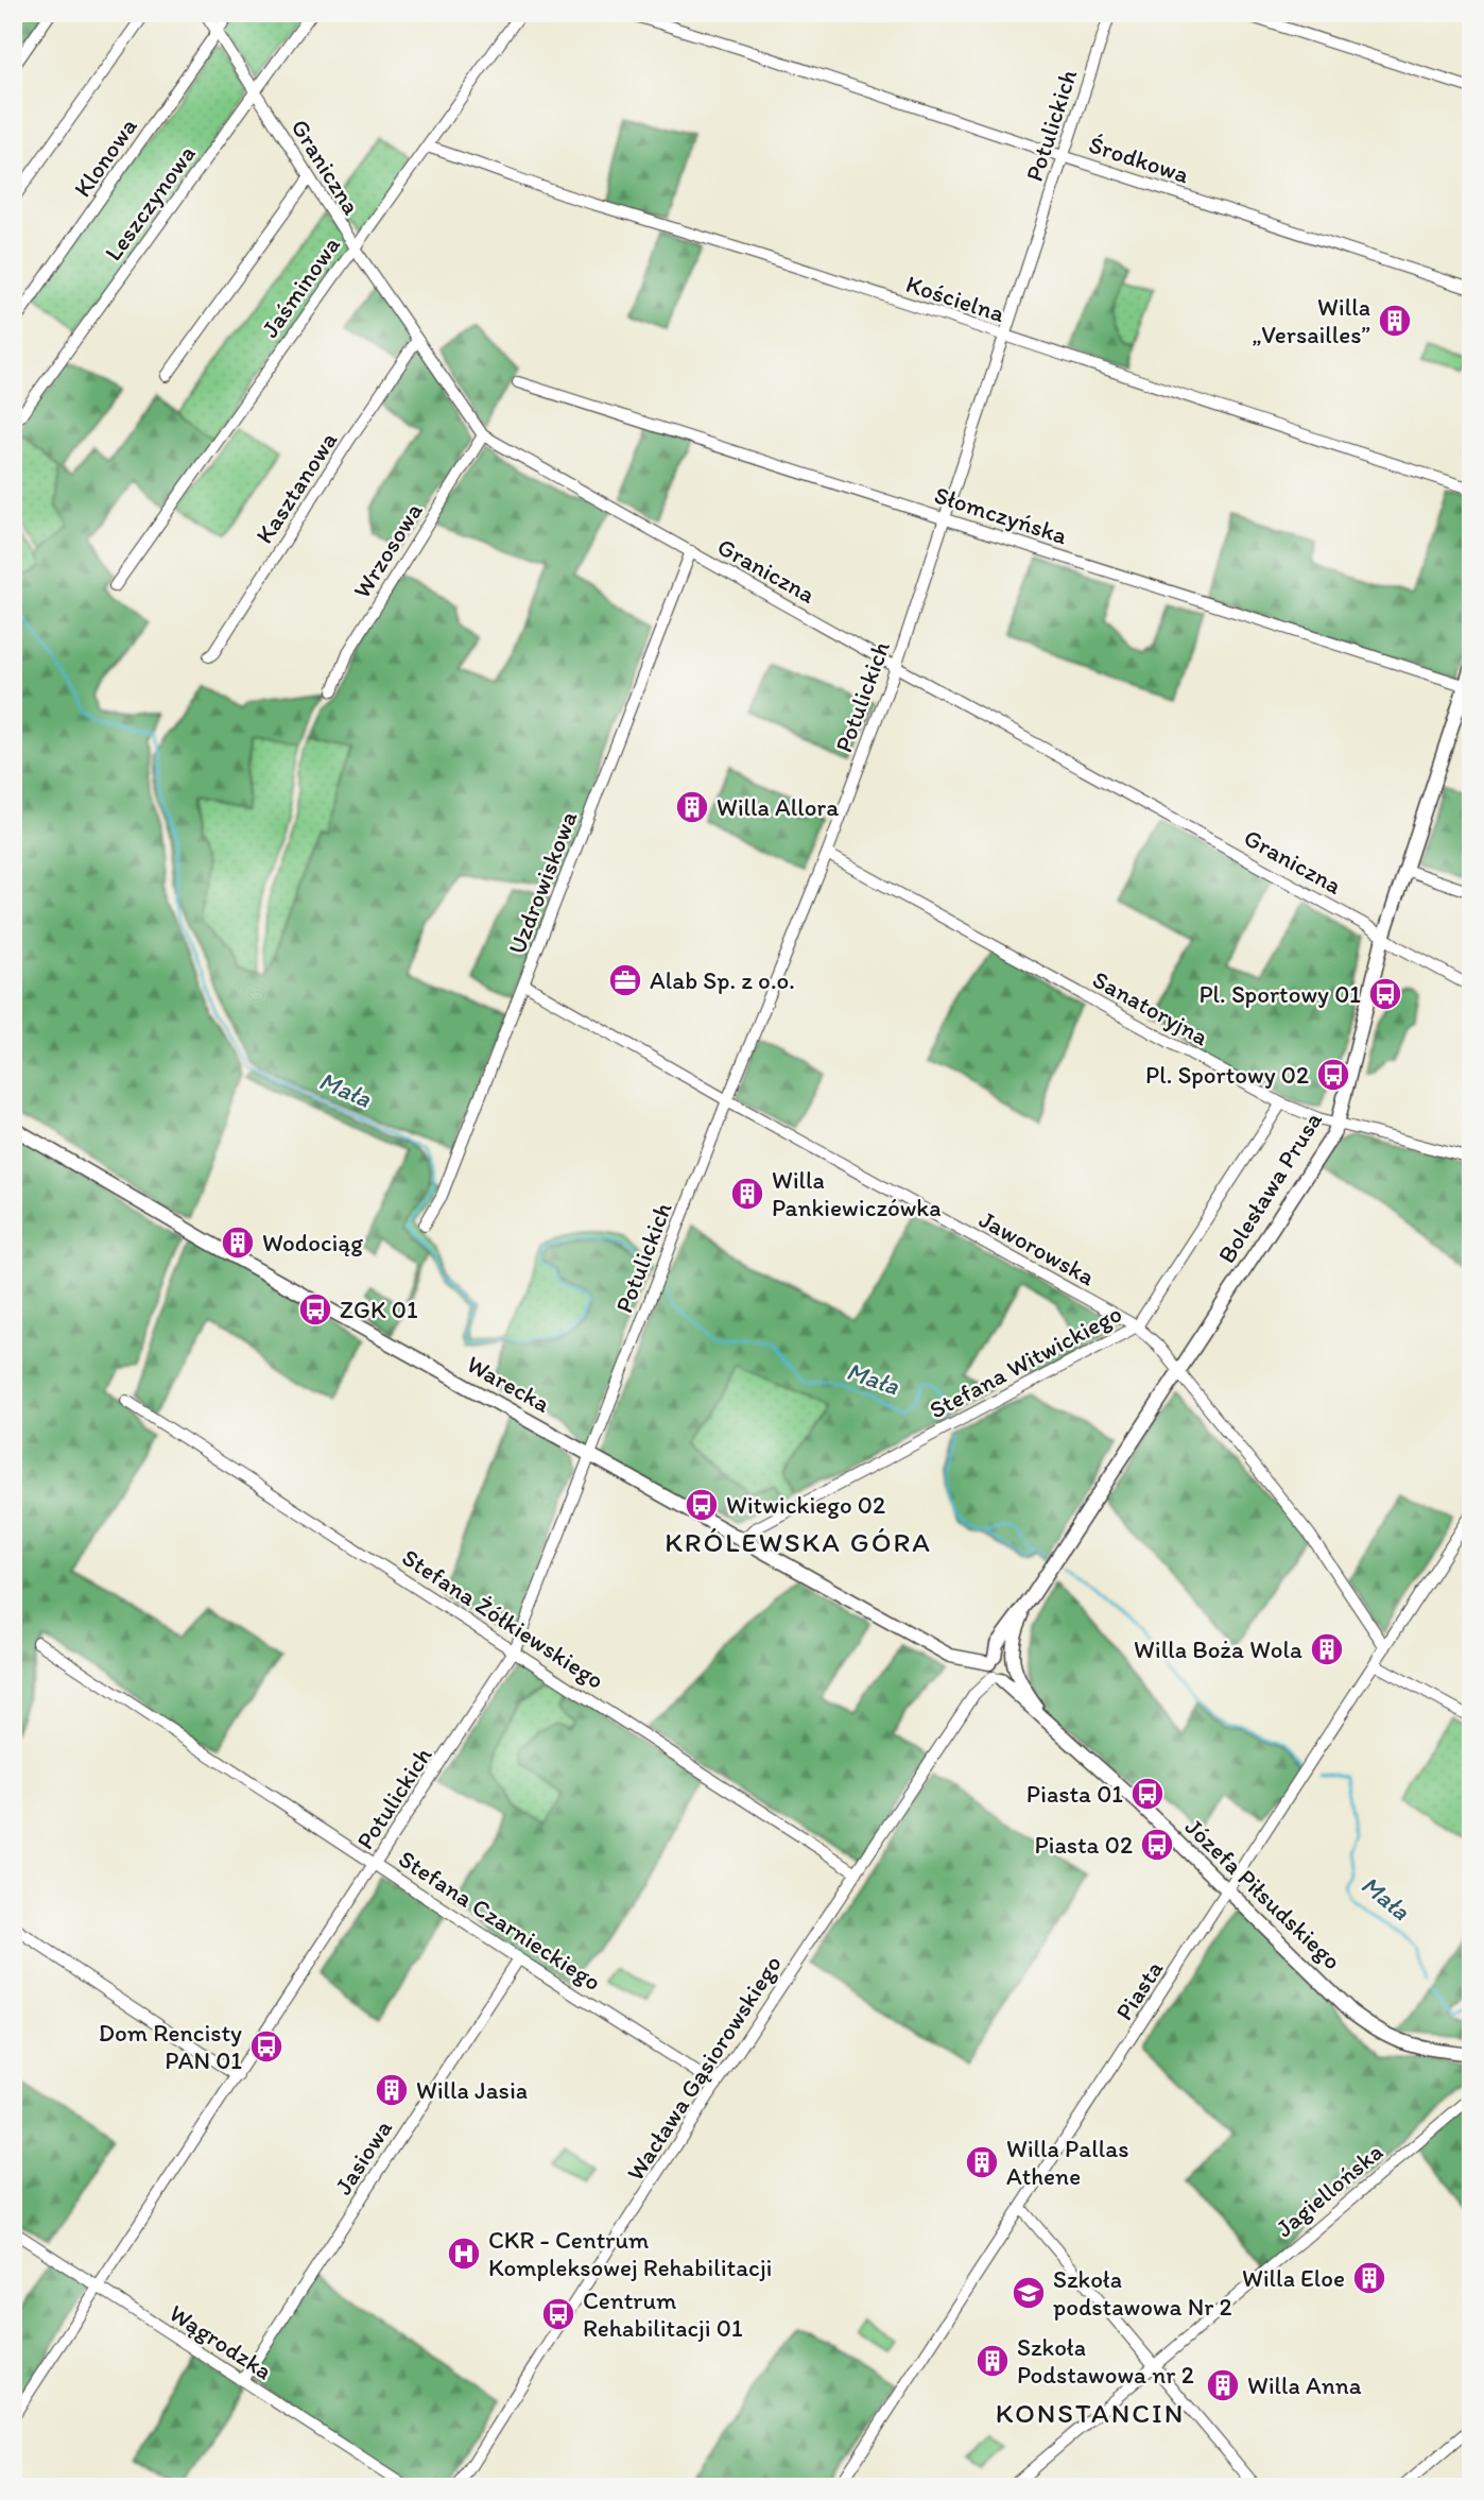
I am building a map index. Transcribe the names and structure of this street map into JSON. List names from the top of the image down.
{
  "streets": {
    "street": [
      "Potulickich",
      "Klonowa",
      "Środkowa",
      "Graniczna",
      "Leszczynowa",
      "Jaśminowa",
      "Kościelna",
      "Kasztanowa",
      "Słomczyńska",
      "Wrzosowa",
      "Uzdrowiskowa",
      "Sanatoryjna",
      "Bolesława Prusa",
      "Jaworowska",
      "Stefana Witwickiego",
      "Warecka",
      "Stefana Żółkiewskiego",
      "Józefa Piłsudskiego",
      "Stefana Czarnieckiego",
      "Piasta",
      "Wacława Gąsiorowskiego",
      "Jasiowa",
      "Jagiellońska",
      "Wągrodzka"
    ]
  },
  "crossings": [
    ["Potulickich", "Środkowa"],
    ["Potulickich", "Graniczna"],
    ["Potulickich", "Kościelna"],
    ["Potulickich", "Słomczyńska"],
    ["Potulickich", "Sanatoryjna"],
    ["Potulickich", "Jaworowska"],
    ["Potulickich", "Warecka"],
    ["Potulickich", "Stefana Żółkiewskiego"],
    ["Potulickich", "Stefana Czarnieckiego"],
    ["Potulickich", "Wągrodzka"],
    ["Klonowa", "Graniczna"],
    ["Graniczna", "Leszczynowa"],
    ["Graniczna", "Jaśminowa"],
    ["Graniczna", "Kasztanowa"],
    ["Graniczna", "Wrzosowa"],
    ["Graniczna", "Uzdrowiskowa"],
    ["Graniczna", "Bolesława Prusa"],
    ["Jaśminowa", "Kościelna"],
    ["Słomczyńska", "Bolesława Prusa"],
    ["Uzdrowiskowa", "Jaworowska"],
    ["Sanatoryjna", "Bolesława Prusa"],
    ["Sanatoryjna", "Stefana Witwickiego"],
    ["Bolesława Prusa", "Jaworowska"],
    ["Bolesława Prusa", "Warecka"],
    ["Bolesława Prusa", "Józefa Piłsudskiego"],
    ["Bolesława Prusa", "Wacława Gąsiorowskiego"],
    ["Jaworowska", "Stefana Witwickiego"],
    ["Jaworowska", "Piasta"],
    ["Stefana Witwickiego", "Warecka"],
    ["Warecka", "Józefa Piłsudskiego"],
    ["Warecka", "Wacława Gąsiorowskiego"],
    ["Stefana Żółkiewskiego", "Wacława Gąsiorowskiego"],
    ["Józefa Piłsudskiego", "Piasta"],
    ["Józefa Piłsudskiego", "Wacława Gąsiorowskiego"],
    ["Stefana Czarnieckiego", "Wacława Gąsiorowskiego"],
    ["Stefana Czarnieckiego", "Jasiowa"],
    ["Jasiowa", "Wągrodzka"]
  ],
  "districts": ["KRÓLEWSKA GÓRA", "KONSTANCIN"],
  "water": ["Mała"],
  "places": {
    "building": [
      "Willa „Versailles”",
      "Willa Allora",
      "Willa Pankiewiczówka",
      "Wodociąg",
      "Willa Boża Wola",
      "Willa Jasia",
      "Willa Pallas Athene",
      "Willa Eloe",
      "Szkoła Podstawowa nr 2",
      "Willa Anna"
    ],
    "office": ["Alab Sp. z o.o."],
    "bus stop": [
      "Pl. Sportowy 01",
      "Pl. Sportowy 02",
      "ZGK 01",
      "Witwickiego 02",
      "Piasta 01",
      "Piasta 02",
      "Dom Rencisty PAN 01",
      "Centrum Rehabilitacji 01"
    ],
    "hospital": ["CKR - Centrum Kompleksowej Rehabilitacji"],
    "school or university": ["Szkoła podstawowa Nr 2"]
  }
}
